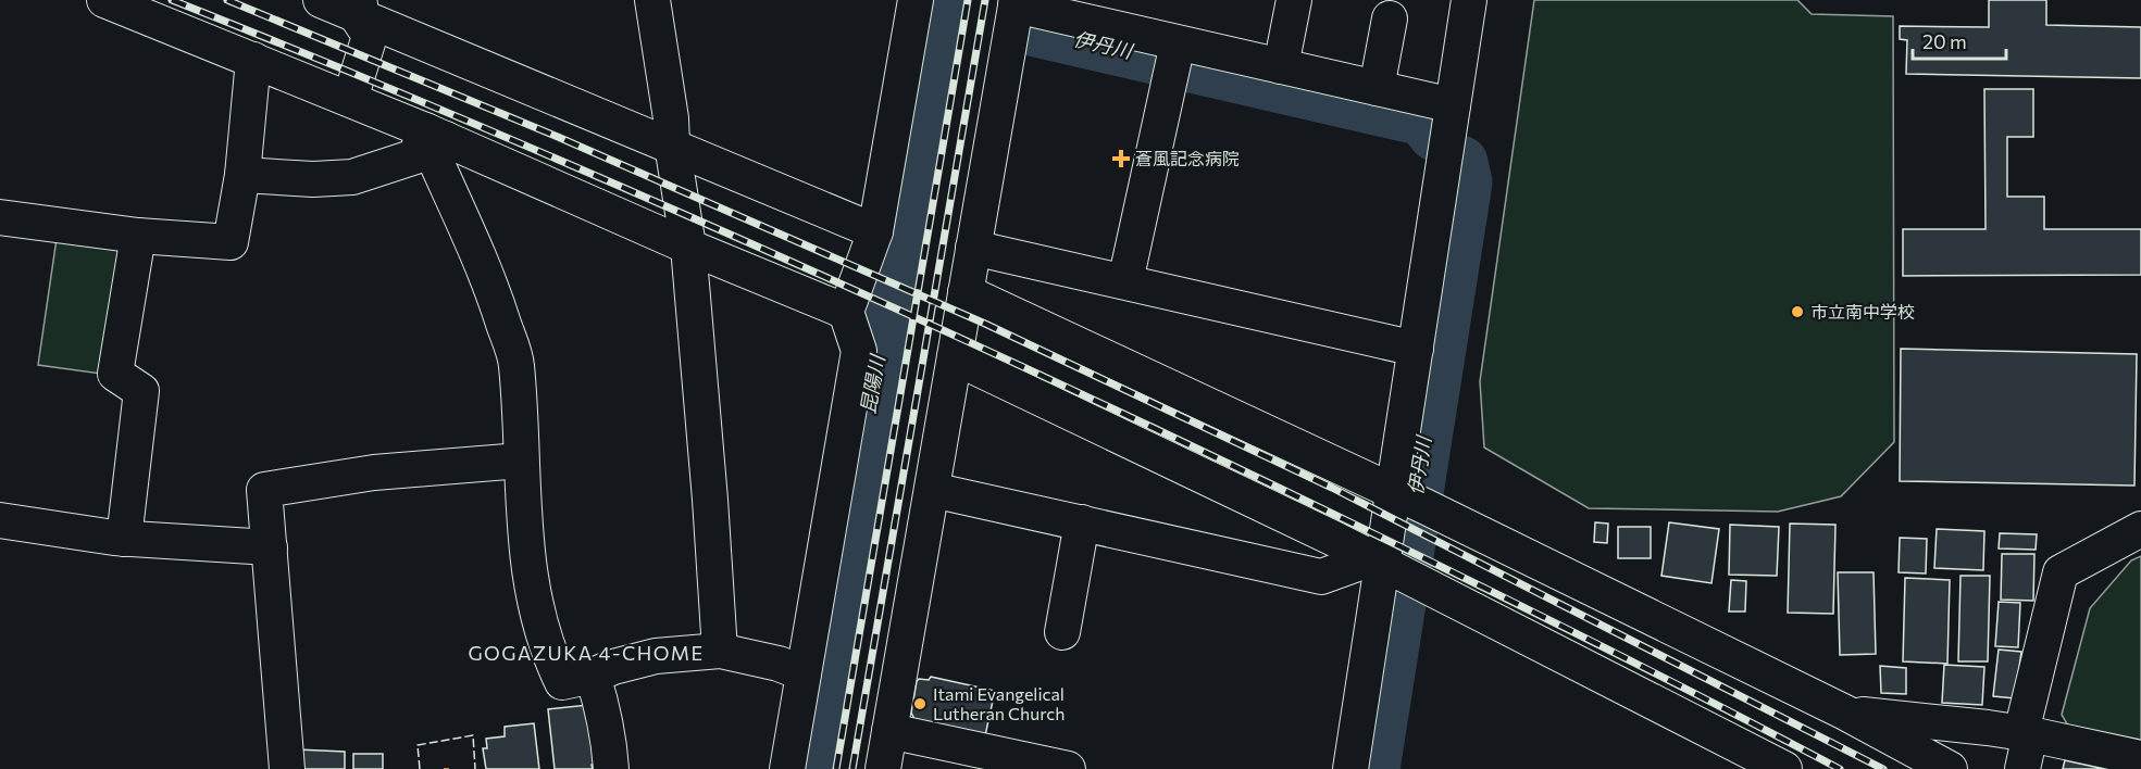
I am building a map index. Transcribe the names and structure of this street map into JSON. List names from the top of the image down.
{
  "districts": ["GOGAZUKA 4-CHOME"],
  "water": ["伊丹川", "昆陽川"],
  "places": {
    "health": ["蒼風記念病院"],
    "other": ["市立南中学校", "Itami Evangelical Lutheran Church"]
  },
  "scale_bar": "20 m"
}
